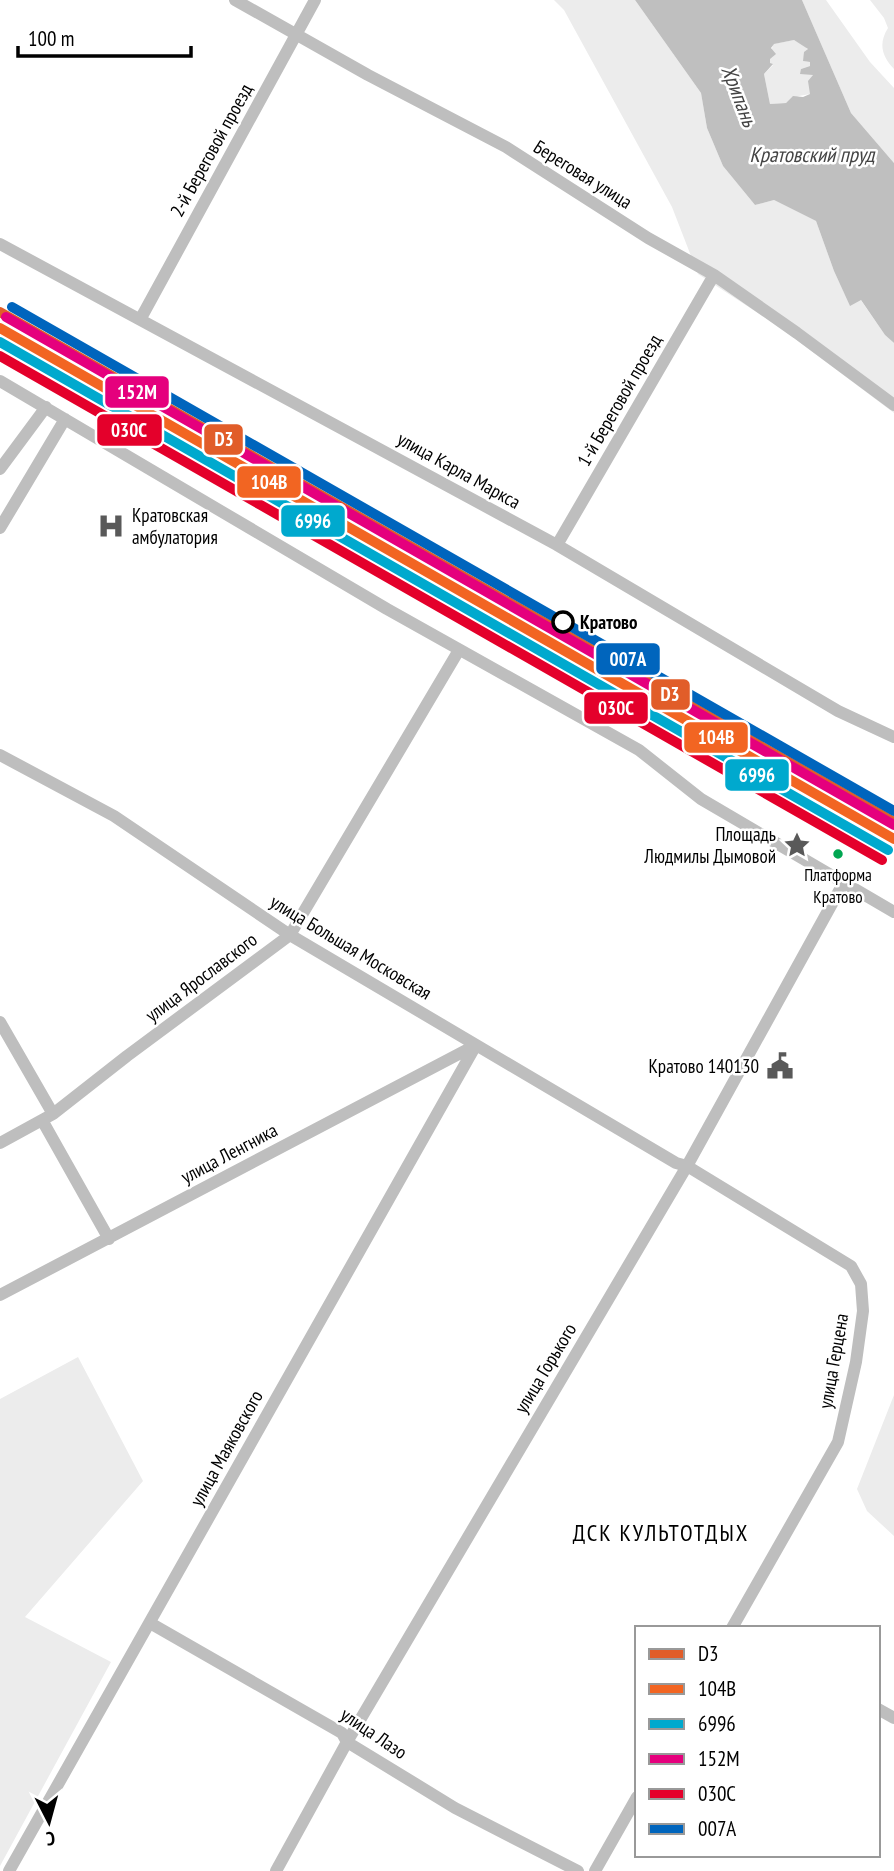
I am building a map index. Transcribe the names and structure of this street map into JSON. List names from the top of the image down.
{
  "streets": {
    "street": [
      "2-й Береговой проезд",
      "Береговая улица",
      "1-й Береговой проезд",
      "улица Карла Маркса",
      "улица Большая Московская",
      "улица Ярославского",
      "улица Ленгника",
      "улица Герцена",
      "улица Горького",
      "улица Маяковского",
      "улица Лазо"
    ]
  },
  "crossings": [
    ["2-й Береговой проезд", "Береговая улица"],
    ["2-й Береговой проезд", "улица Карла Маркса"],
    ["Береговая улица", "1-й Береговой проезд"],
    ["1-й Береговой проезд", "улица Карла Маркса"],
    ["улица Большая Московская", "улица Ярославского"],
    ["улица Большая Московская", "улица Ленгника"],
    ["улица Большая Московская", "улица Герцена"],
    ["улица Большая Московская", "улица Горького"],
    ["улица Большая Московская", "улица Маяковского"],
    ["улица Ленгника", "улица Маяковского"],
    ["улица Герцена", "улица Горького"],
    ["улица Горького", "улица Лазо"],
    ["улица Маяковского", "улица Лазо"]
  ],
  "districts": ["ДСК КУЛЬТОТДЫХ"],
  "water": ["Хрипань", "Кратовский пруд"],
  "places": {
    "hospital": ["Кратовская амбулатория"],
    "other": ["Кратово", "Платформа Кратово"],
    "place": ["Площадь Людмилы Дымовой"],
    "public building": ["Кратово 140130"]
  },
  "lines": [
    "transit line 007А",
    "transit line D3",
    "transit line 152М",
    "transit line 104В",
    "transit line 6996",
    "transit line 030C"
  ],
  "legend": [
    "D3",
    "104В",
    "6996",
    "152М",
    "030C",
    "007А"
  ],
  "scale_bar": "100 m",
  "north": "bottom"
}
